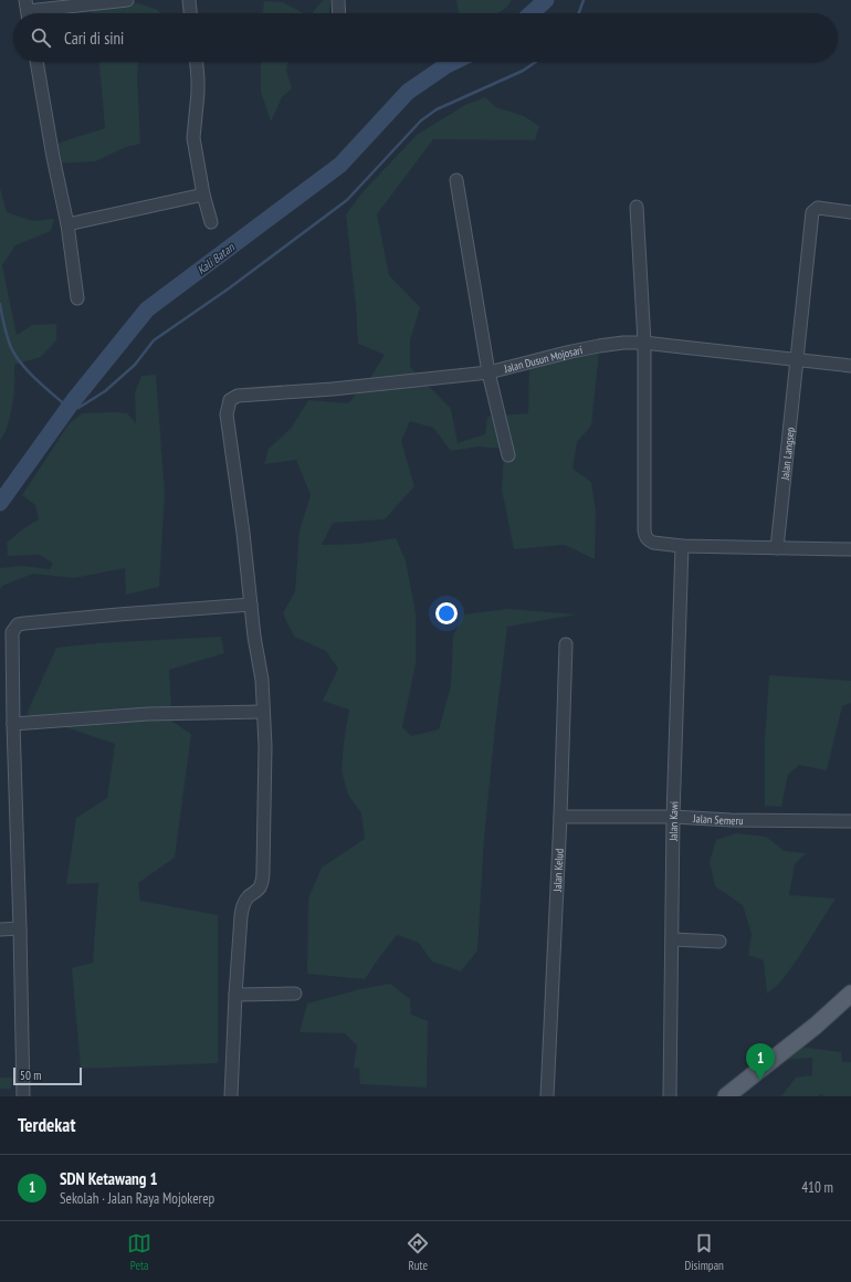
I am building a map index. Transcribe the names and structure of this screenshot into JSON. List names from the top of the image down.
{
  "streets": {
    "street": [
      "Jalan Dusun Mojosari",
      "Jalan Langsep",
      "Jalan Semeru",
      "Jalan Kawi",
      "Jalan Kelud"
    ]
  },
  "crossings": [
    ["Jalan Dusun Mojosari", "Jalan Langsep"],
    ["Jalan Semeru", "Jalan Kawi"],
    ["Jalan Semeru", "Jalan Kelud"]
  ],
  "water": ["Kali Batan"],
  "scale_bar": "50 m",
  "page": {
    "search": "Cari di sini",
    "pins": "1",
    "scale": "50 m",
    "heading": "Terdekat",
    "list": [
      {
        "mark": "1",
        "name": "SDN Ketawang 1",
        "note": "Sekolah · Jalan Raya Mojokerep",
        "value": "410 m"
      }
    ],
    "nav": ["Peta", "Rute", "Disimpan"]
  }
}
